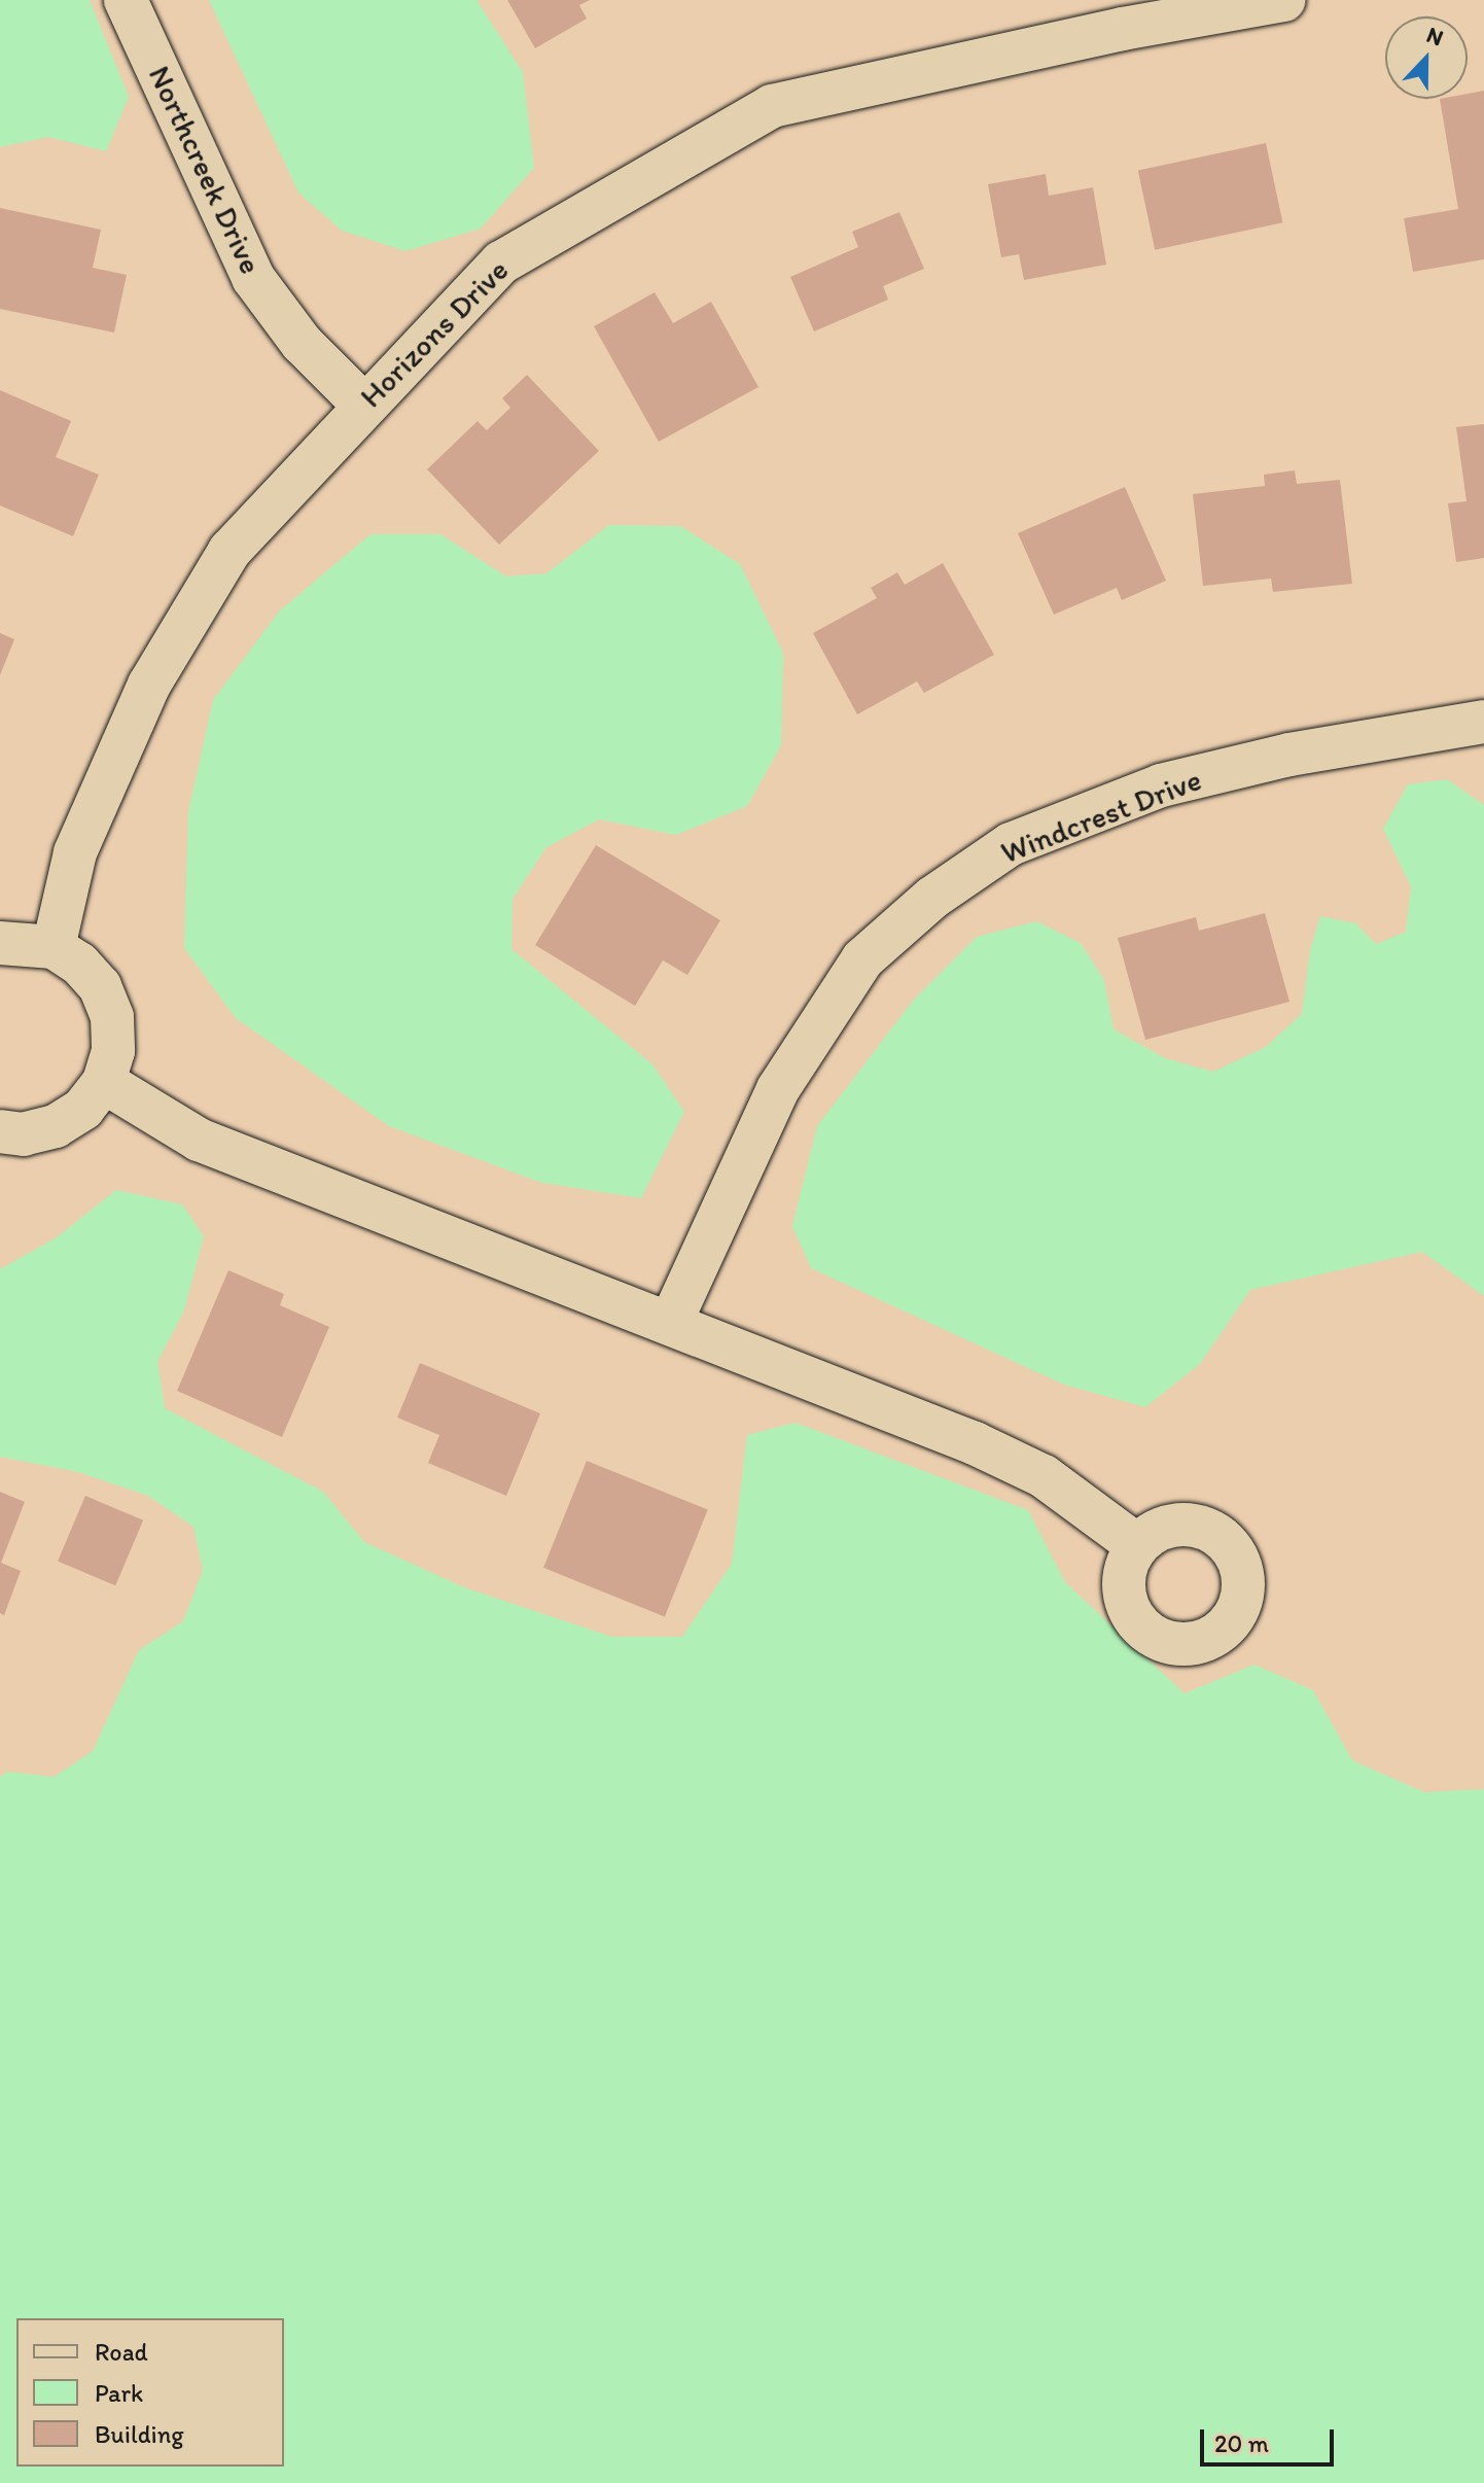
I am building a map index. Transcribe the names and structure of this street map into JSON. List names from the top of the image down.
{
  "streets": {
    "street": ["Northcreek Drive", "Horizons Drive", "Windcrest Drive"]
  },
  "crossings": [
    ["Northcreek Drive", "Horizons Drive"]
  ],
  "legend": ["Road", "Park", "Building"],
  "scale_bar": "20 m",
  "north": "top"
}
